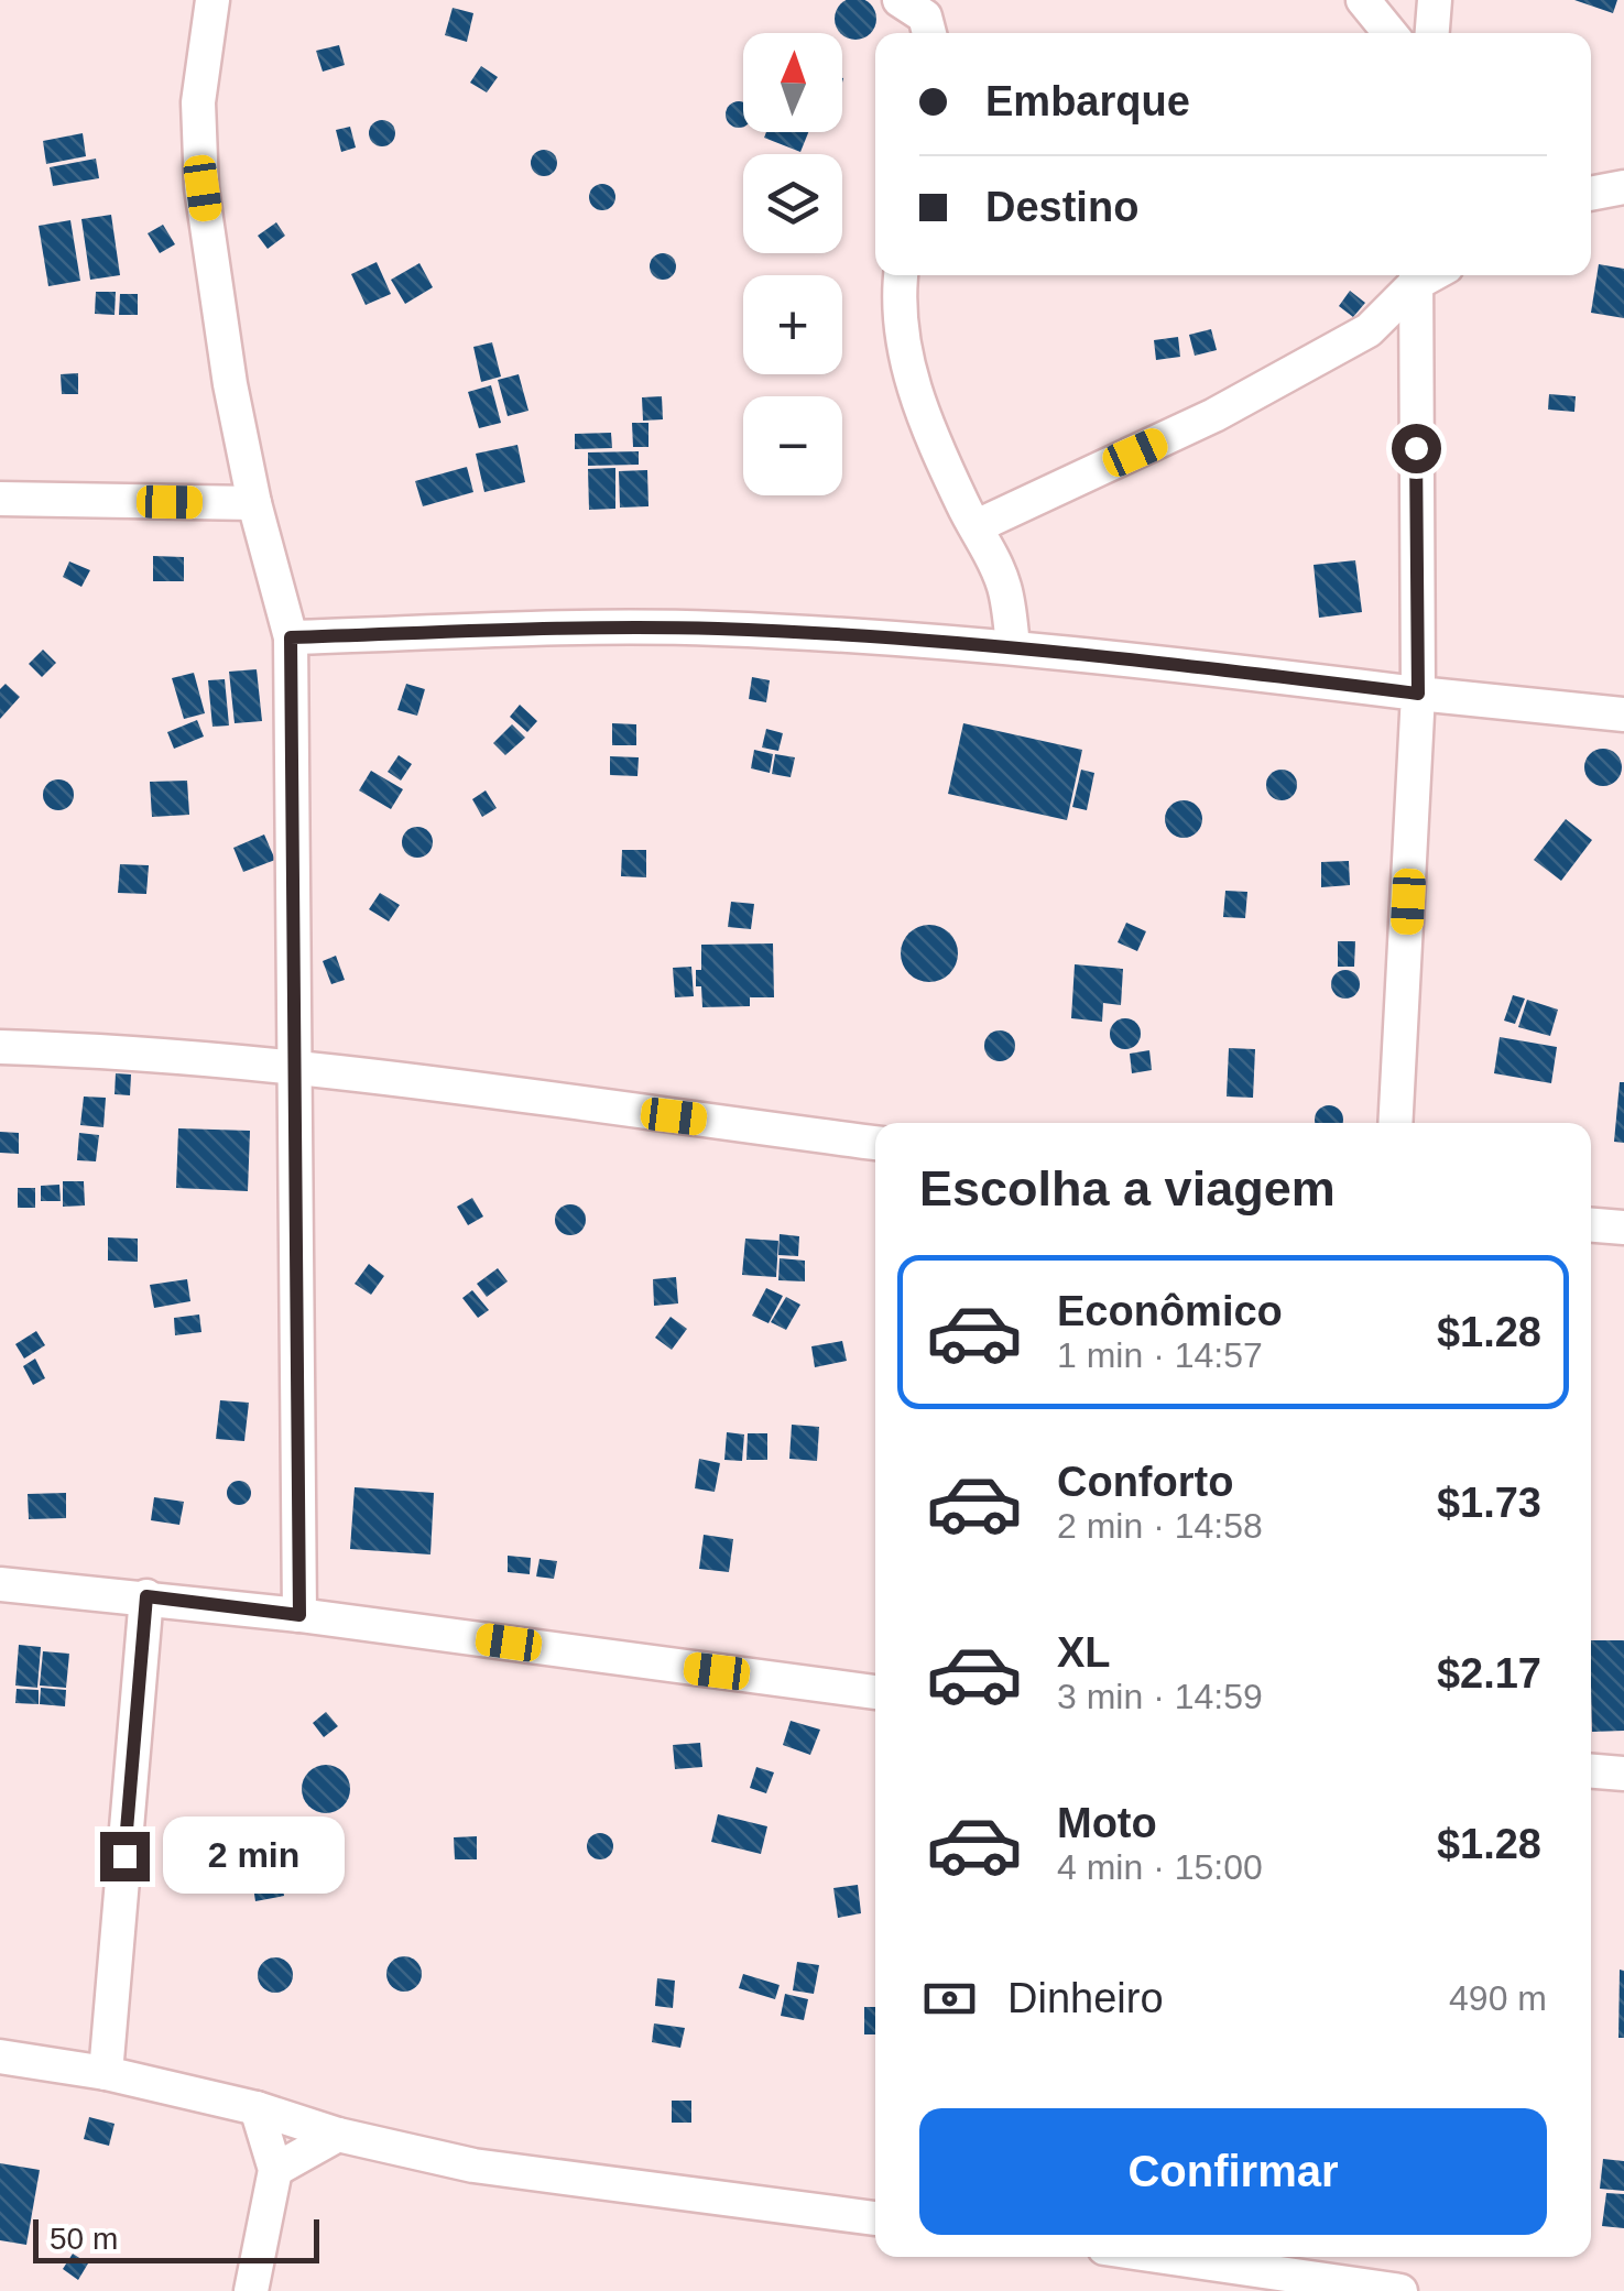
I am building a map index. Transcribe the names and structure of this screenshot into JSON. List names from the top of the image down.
{
  "scale_bar": "50 m",
  "north": "top",
  "page": {
    "map_buttons": ["+", "−"],
    "banner": ["Embarque", "Destino"],
    "heading": "Escolha a viagem",
    "list": [
      {
        "name": "Econômico",
        "note": "1 min · 14:57",
        "value": "$1.28"
      },
      {
        "name": "Conforto",
        "note": "2 min · 14:58",
        "value": "$1.73"
      },
      {
        "name": "XL",
        "note": "3 min · 14:59",
        "value": "$2.17"
      },
      {
        "name": "Moto",
        "note": "4 min · 15:00",
        "value": "$1.28"
      }
    ],
    "bubble": "2 min",
    "pay": ["Dinheiro", "490 m"],
    "buttons": "Confirmar",
    "scale": "50 m"
  }
}
